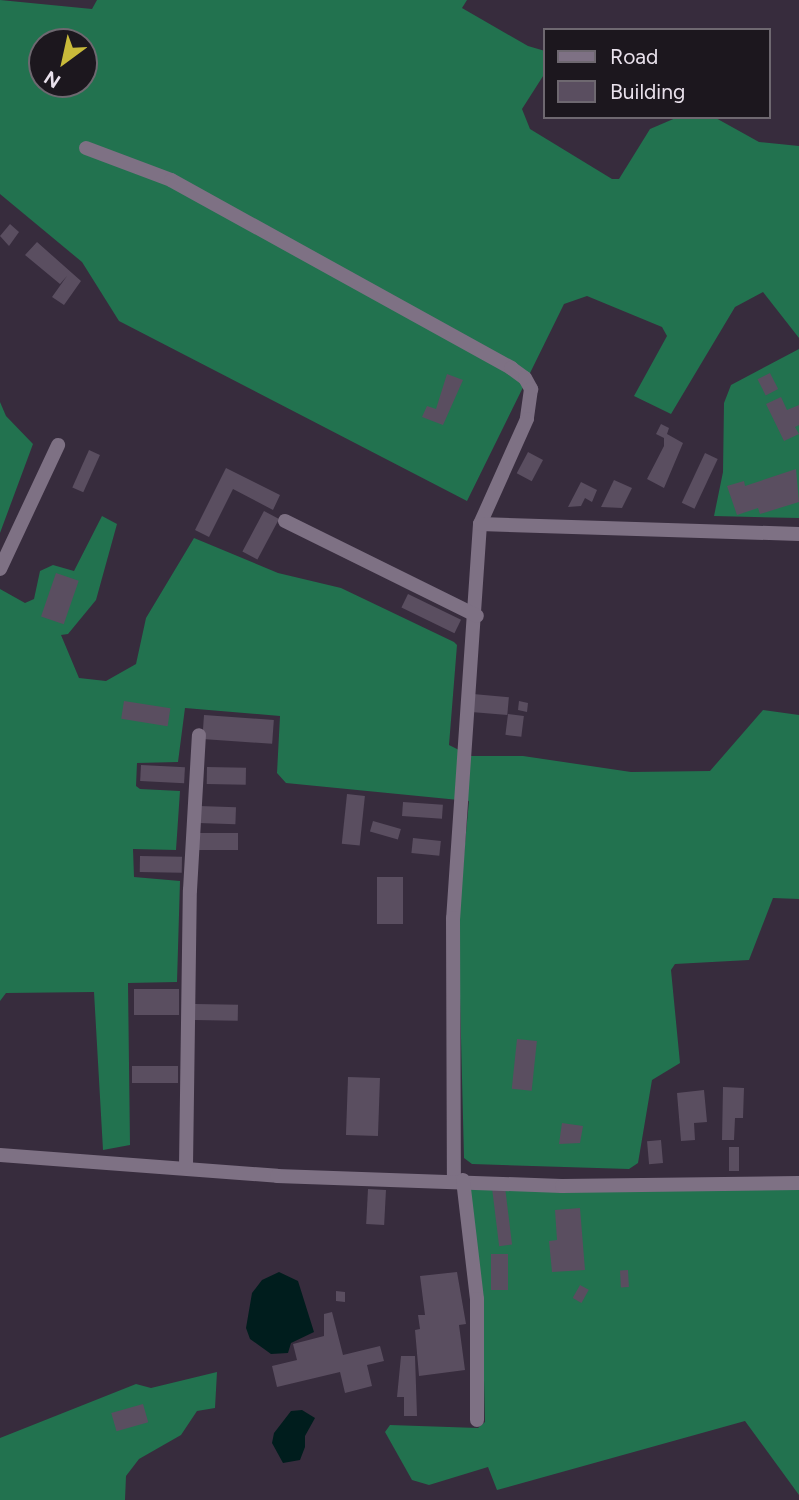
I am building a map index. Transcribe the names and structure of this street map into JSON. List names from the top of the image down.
{
  "legend": ["Road", "Building"],
  "north": "bottom left"
}
